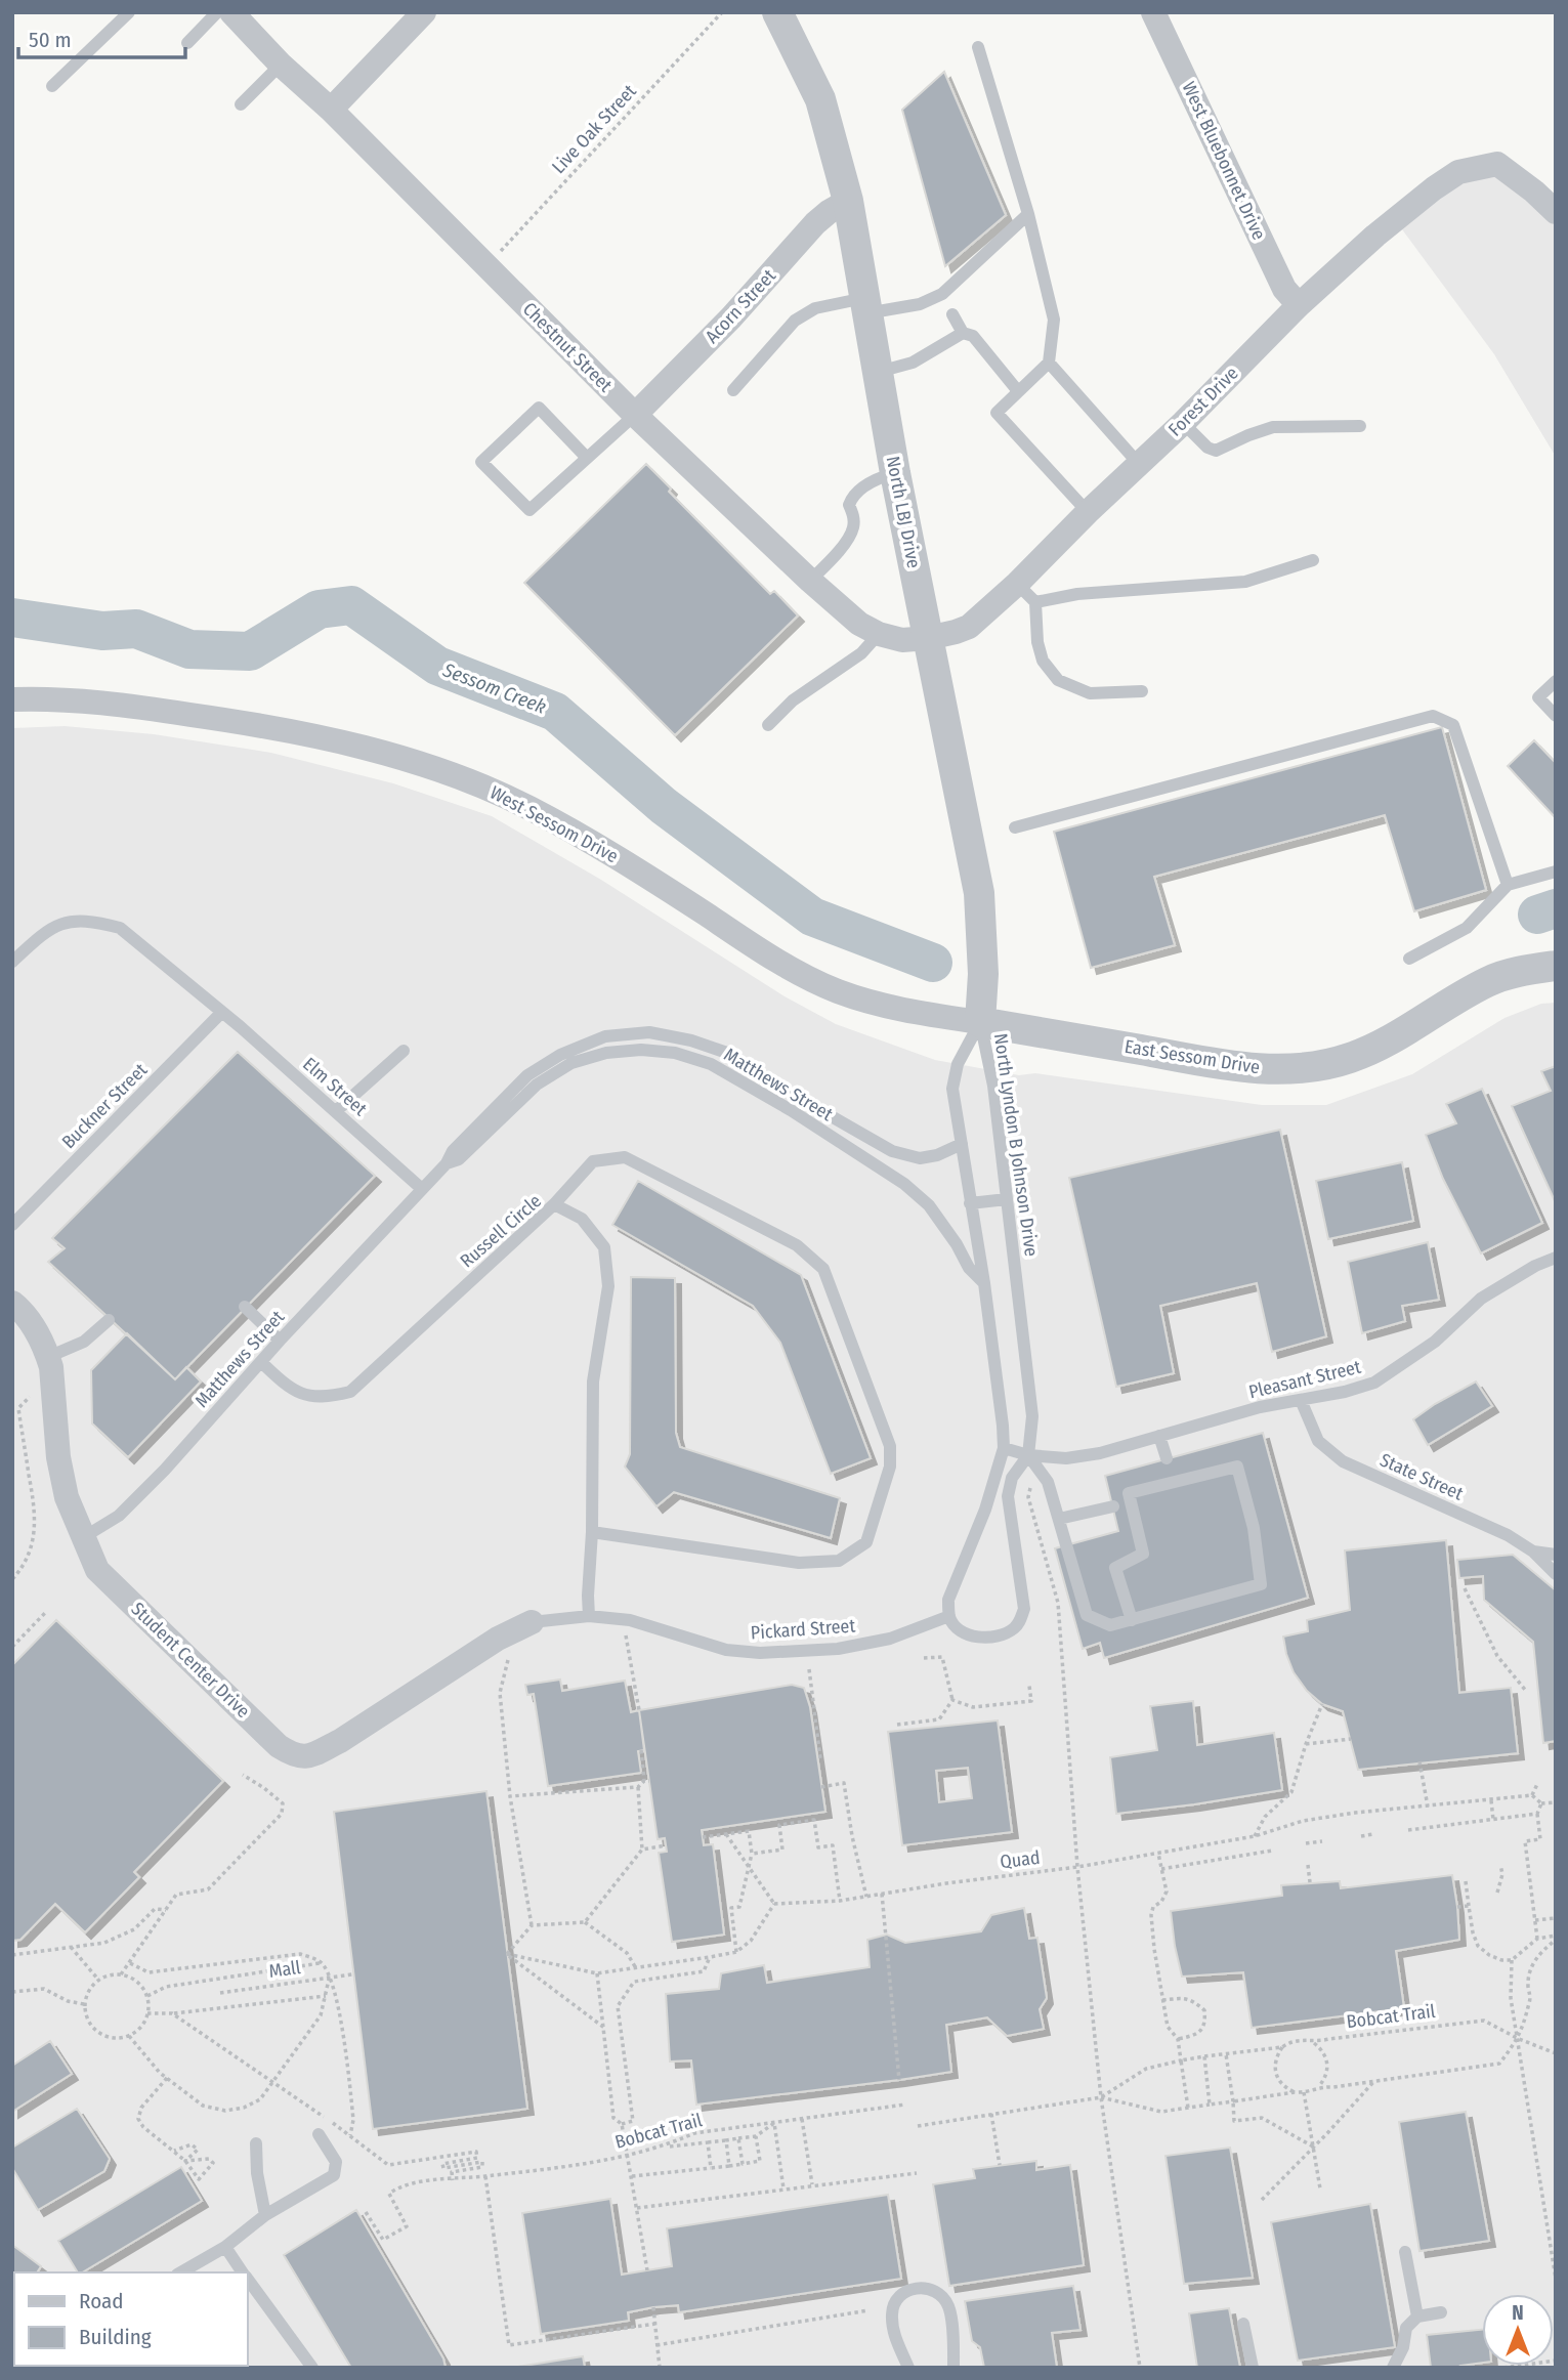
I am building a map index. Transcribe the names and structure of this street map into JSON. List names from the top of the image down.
{
  "streets": {
    "street": [
      "West Bluebonnet Drive",
      "Acorn Street",
      "Chestnut Street",
      "Forest Drive",
      "North LBJ Drive",
      "West Sessom Drive",
      "East Sessom Drive",
      "Student Center Drive"
    ],
    "lane": [
      "Matthews Street",
      "Elm Street",
      "Buckner Street",
      "North Lyndon B Johnson Drive",
      "Russell Circle",
      "Pleasant Street",
      "State Street",
      "Pickard Street"
    ],
    "path": [
      "Live Oak Street",
      "Quad",
      "Mall",
      "Bobcat Trail"
    ]
  },
  "crossings": [
    ["Live Oak Street", "Chestnut Street"],
    ["West Bluebonnet Drive", "Forest Drive"],
    ["Acorn Street", "Chestnut Street"],
    ["Acorn Street", "North LBJ Drive"],
    ["Chestnut Street", "Forest Drive"],
    ["Chestnut Street", "North LBJ Drive"],
    ["Forest Drive", "North LBJ Drive"],
    ["North LBJ Drive", "West Sessom Drive"],
    ["North LBJ Drive", "East Sessom Drive"],
    ["North LBJ Drive", "North Lyndon B Johnson Drive"],
    ["West Sessom Drive", "East Sessom Drive"],
    ["West Sessom Drive", "North Lyndon B Johnson Drive"],
    ["East Sessom Drive", "North Lyndon B Johnson Drive"],
    ["Matthews Street", "Elm Street"],
    ["Matthews Street", "North Lyndon B Johnson Drive"],
    ["Matthews Street", "Russell Circle"],
    ["Matthews Street", "Student Center Drive"],
    ["Elm Street", "Buckner Street"],
    ["North Lyndon B Johnson Drive", "Pleasant Street"],
    ["North Lyndon B Johnson Drive", "Pickard Street"],
    ["Russell Circle", "Pickard Street"],
    ["Pleasant Street", "State Street"],
    ["Pickard Street", "Student Center Drive"]
  ],
  "water": ["Sessom Creek"],
  "legend": ["Road", "Building"],
  "scale_bar": "50 m",
  "north": "top"
}
